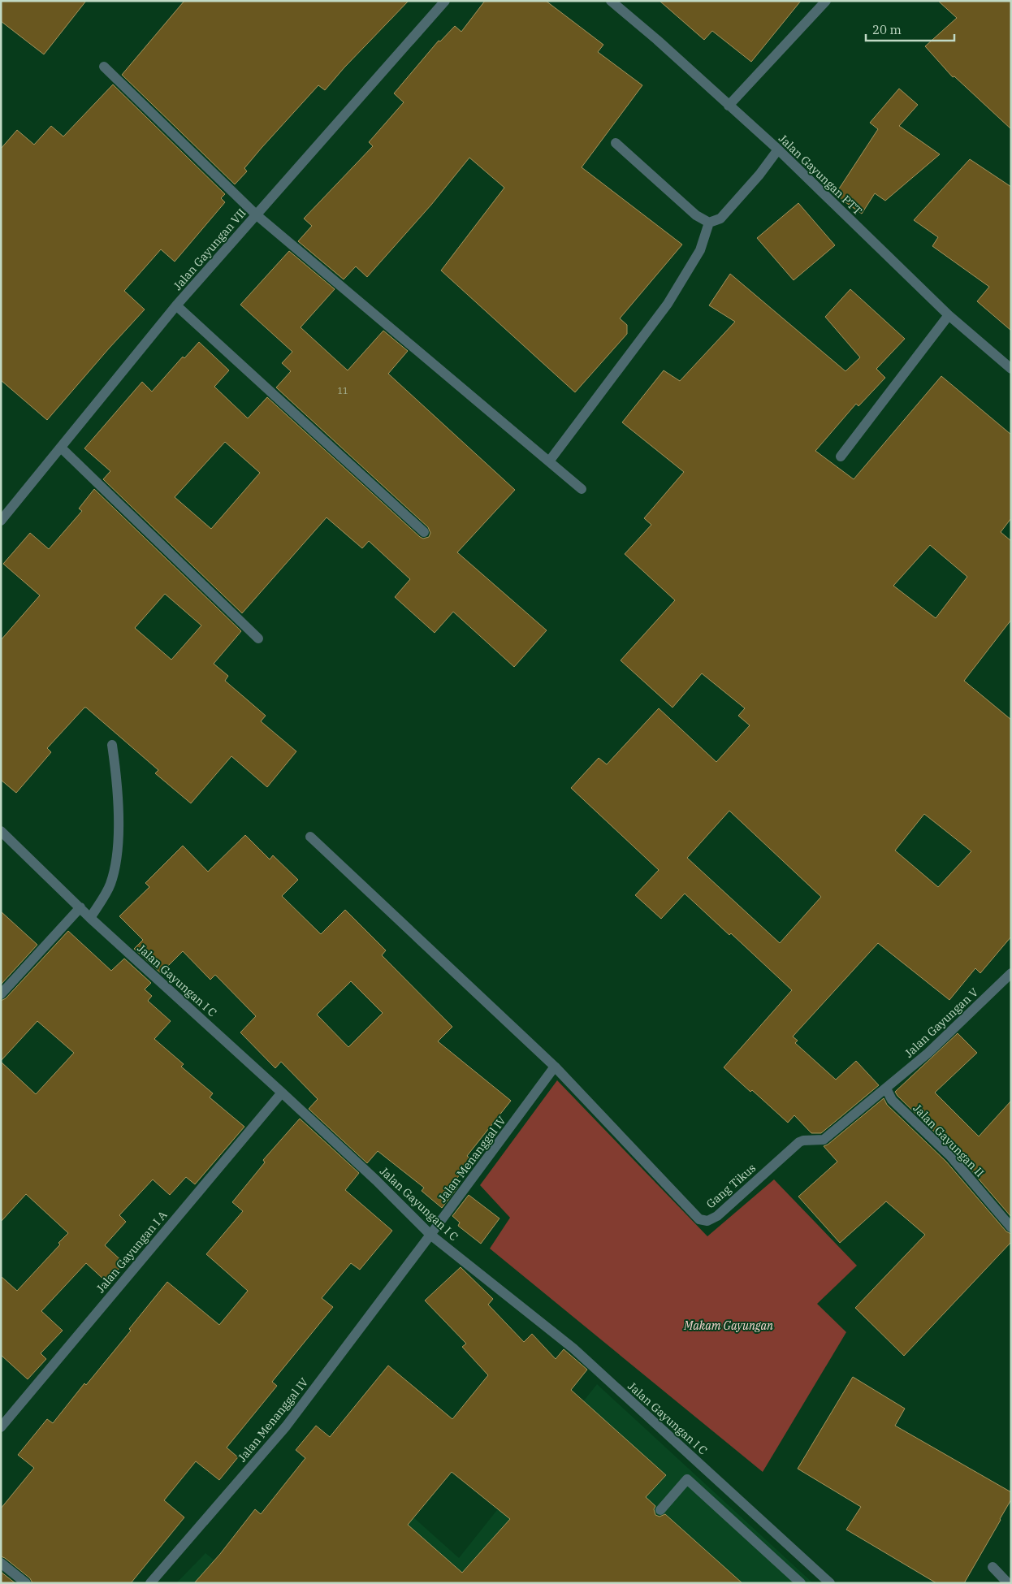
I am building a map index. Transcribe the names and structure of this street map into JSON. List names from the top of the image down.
{
  "streets": {
    "street": [
      "Jalan Gayungan PTT",
      "Jalan Gayungan VII",
      "Jalan Gayungan I C",
      "Jalan Gayungan V",
      "Jalan Gayungan II",
      "Jalan Menanggal IV",
      "Gang Tikus",
      "Jalan Gayungan I A"
    ]
  },
  "crossings": [
    ["Jalan Gayungan I C", "Jalan Menanggal IV"],
    ["Jalan Gayungan I C", "Jalan Gayungan I A"],
    ["Jalan Gayungan V", "Jalan Gayungan II"],
    ["Jalan Gayungan V", "Gang Tikus"],
    ["Jalan Gayungan II", "Gang Tikus"],
    ["Jalan Menanggal IV", "Gang Tikus"]
  ],
  "parks": ["Makam Gayungan"],
  "house_numbers": ["11"],
  "scale_bar": "20 m"
}
